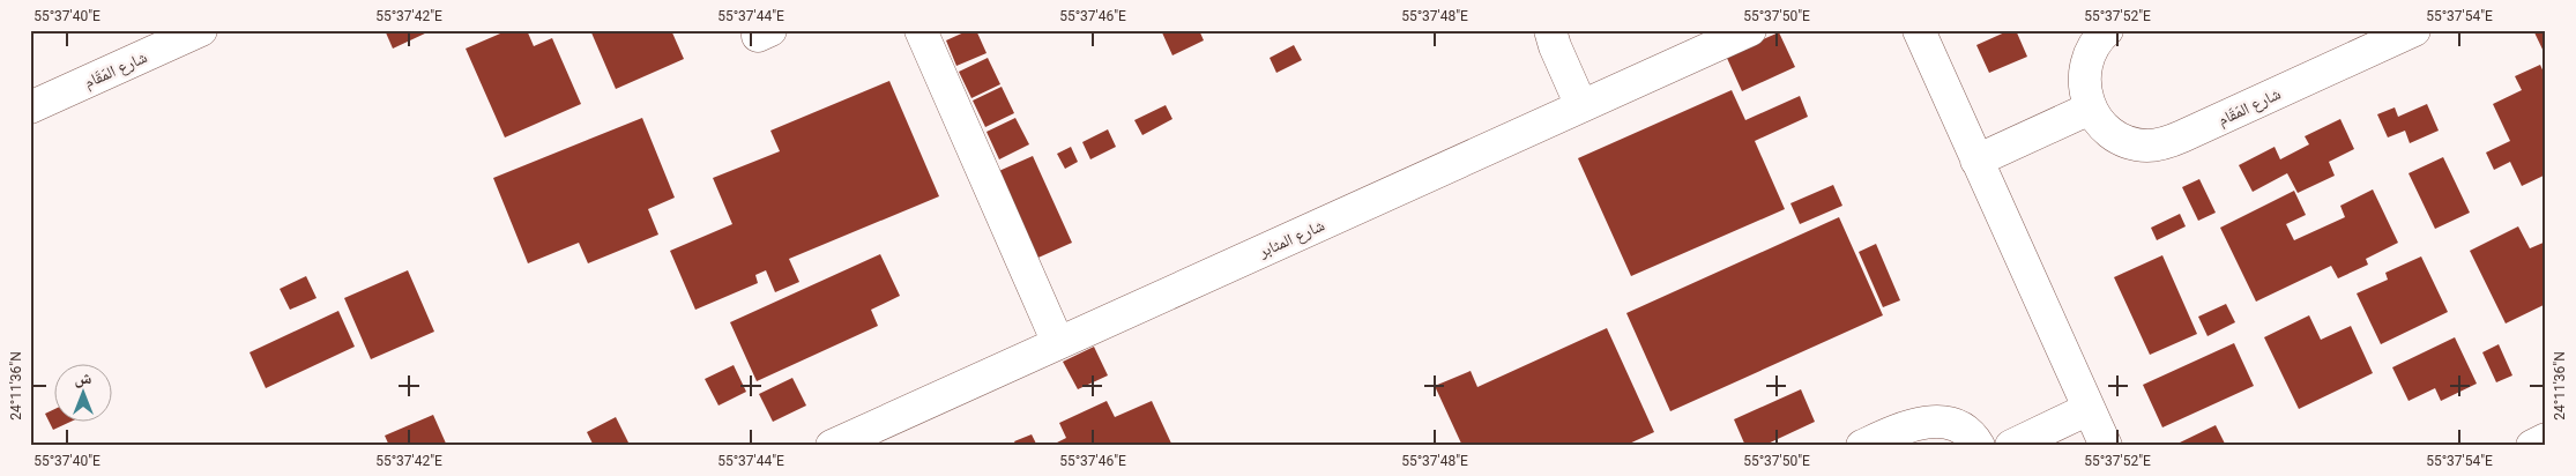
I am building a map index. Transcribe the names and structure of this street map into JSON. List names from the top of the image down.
{
  "streets": {
    "street": ["شارع المَقَام", "شارع المثابر"]
  },
  "north": "top",
  "coordinates": [
    "55°37'40\"E",
    "55°37'42\"E",
    "55°37'44\"E",
    "55°37'46\"E",
    "55°37'48\"E",
    "55°37'50\"E",
    "55°37'52\"E",
    "55°37'54\"E",
    "24°11'36\"N"
  ]
}
